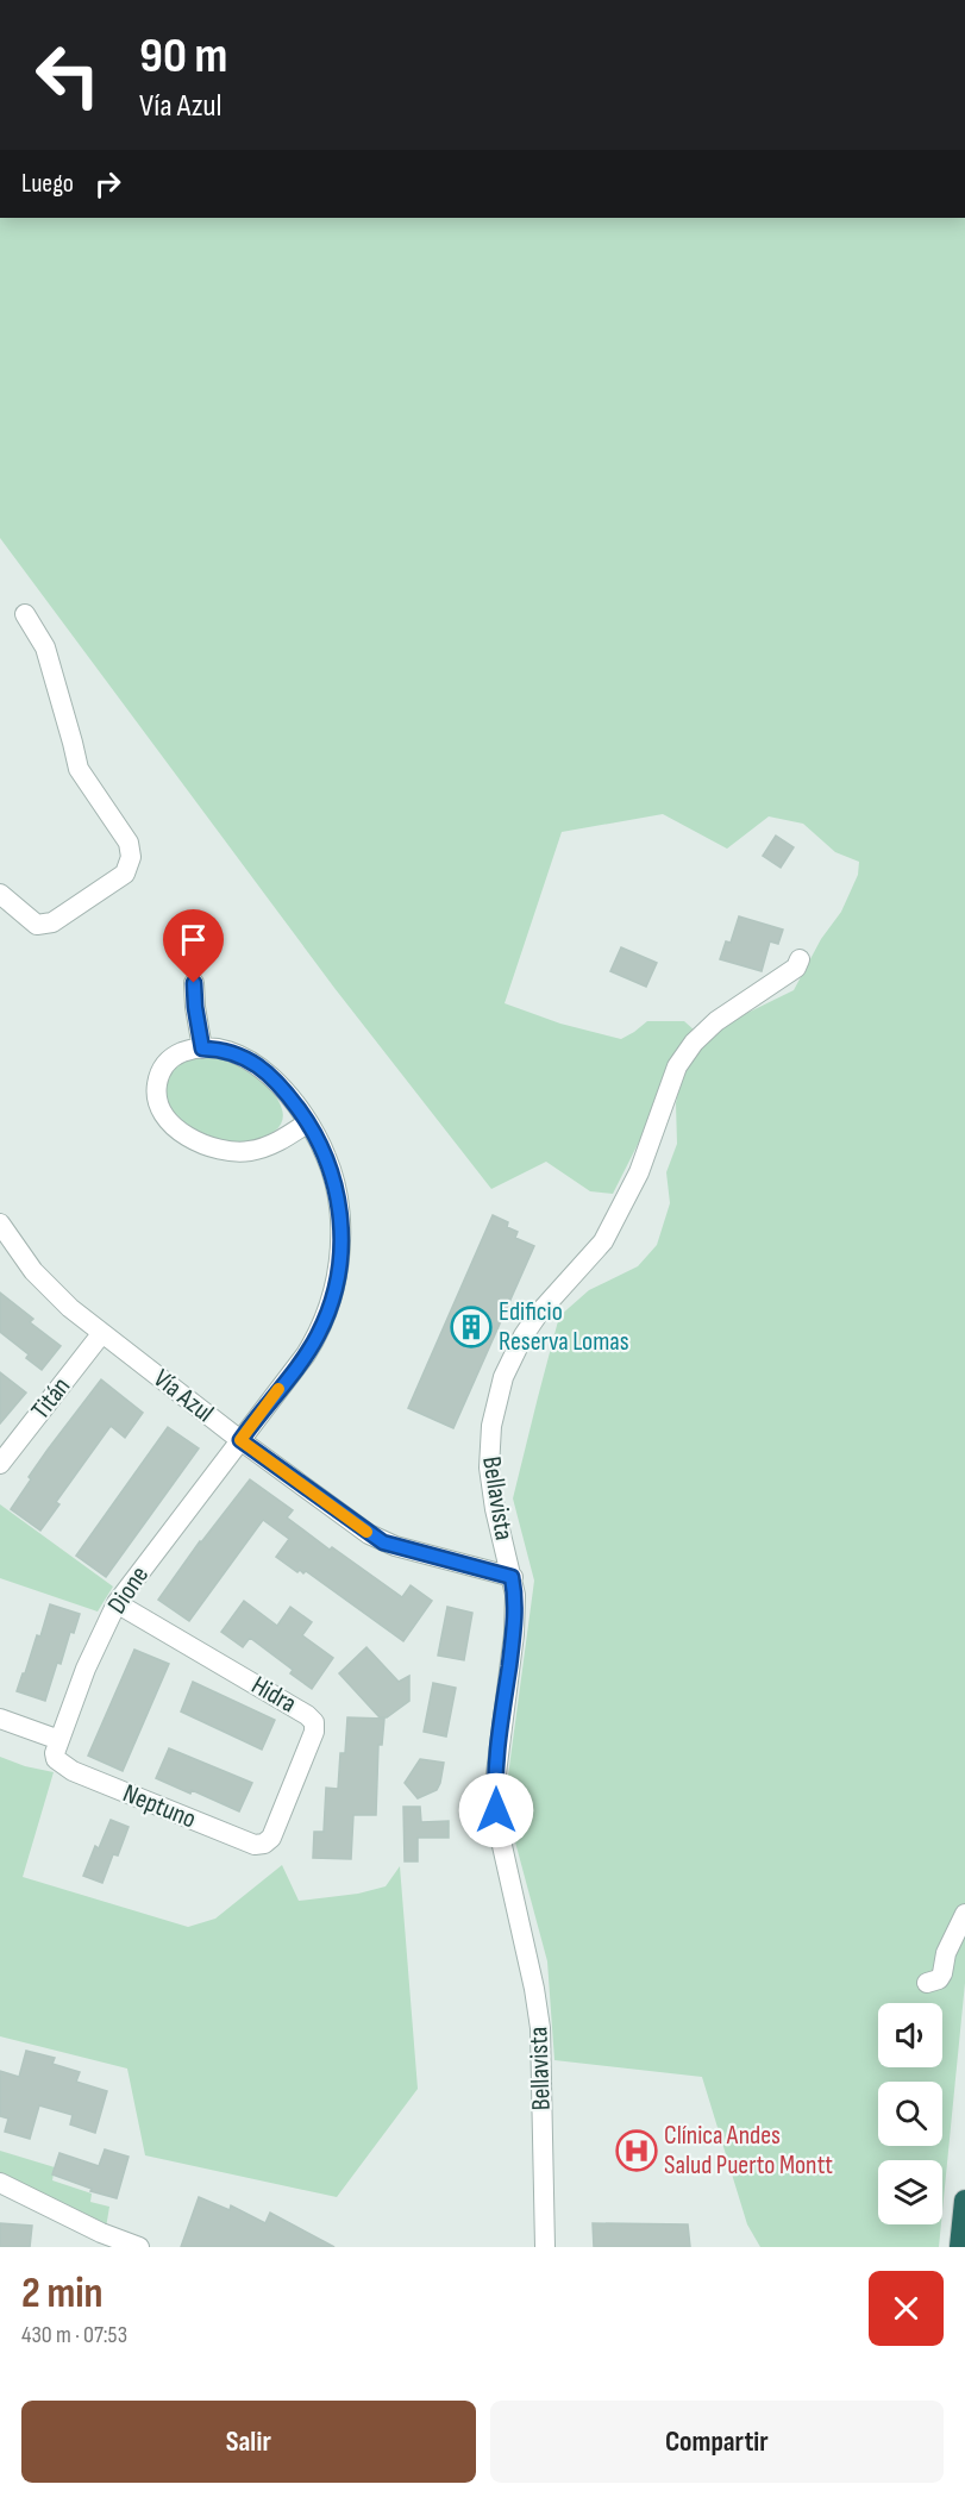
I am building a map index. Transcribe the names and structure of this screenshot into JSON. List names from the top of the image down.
{
  "streets": {
    "street": [
      "Vía Azul",
      "Titán",
      "Bellavista",
      "Dione",
      "Hidra",
      "Neptuno"
    ]
  },
  "crossings": [
    ["Vía Azul", "Titán"],
    ["Vía Azul", "Bellavista"],
    ["Vía Azul", "Dione"],
    ["Dione", "Hidra"],
    ["Dione", "Neptuno"],
    ["Hidra", "Neptuno"]
  ],
  "places": {
    "building": ["Edificio Reserva Lomas"],
    "hospital": ["Clínica Andes Salud Puerto Montt"]
  },
  "page": {
    "turn": ["90 m", "Vía Azul"],
    "then": "Luego",
    "heading": ["2 min", "430 m · 07:53"],
    "buttons": ["Salir", "Compartir"]
  }
}
